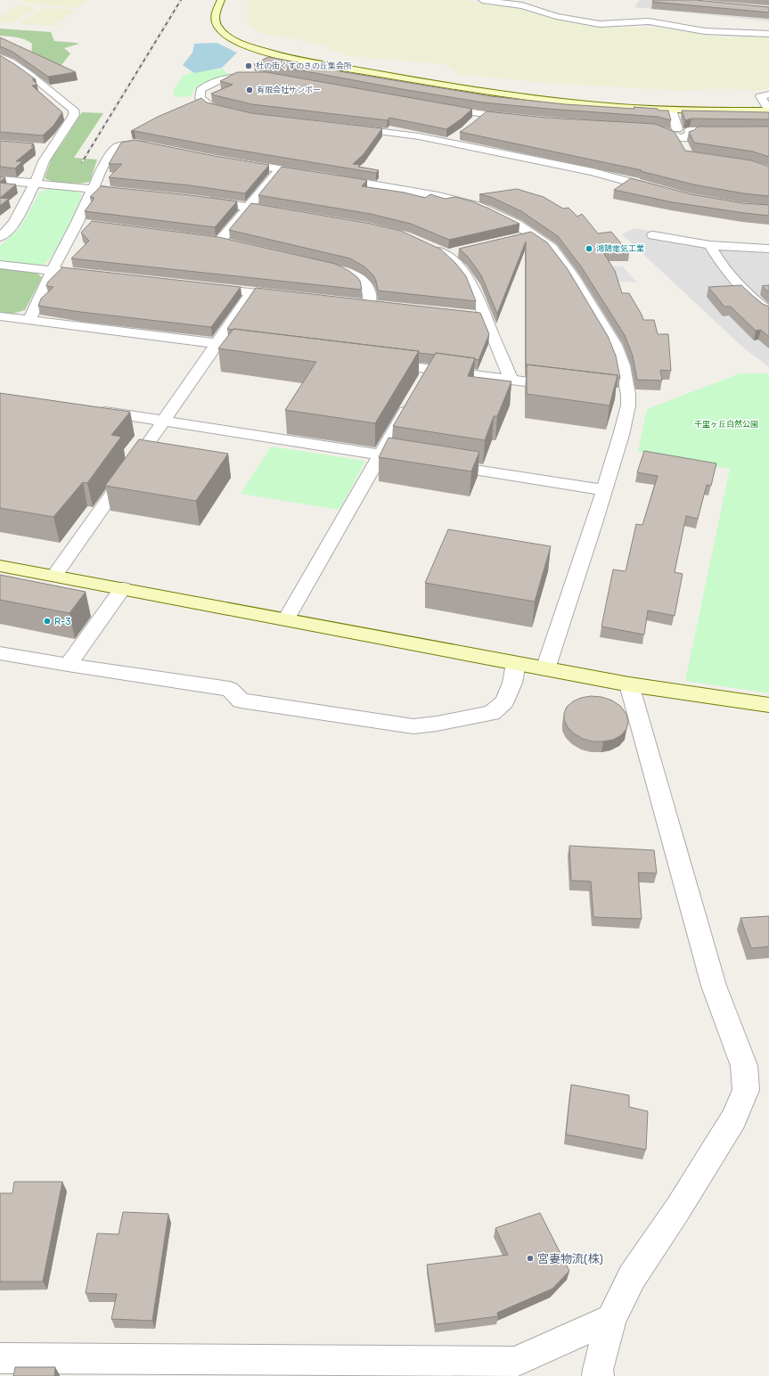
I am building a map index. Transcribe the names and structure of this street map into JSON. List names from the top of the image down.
{
  "parks": ["千里ヶ丘自然公園"],
  "places": [
    "杜の街くすのきの丘集会所",
    "有限会社サンポー",
    "鴻鵠電気工業",
    "R-3",
    "宮妻物流(株)"
  ]
}
